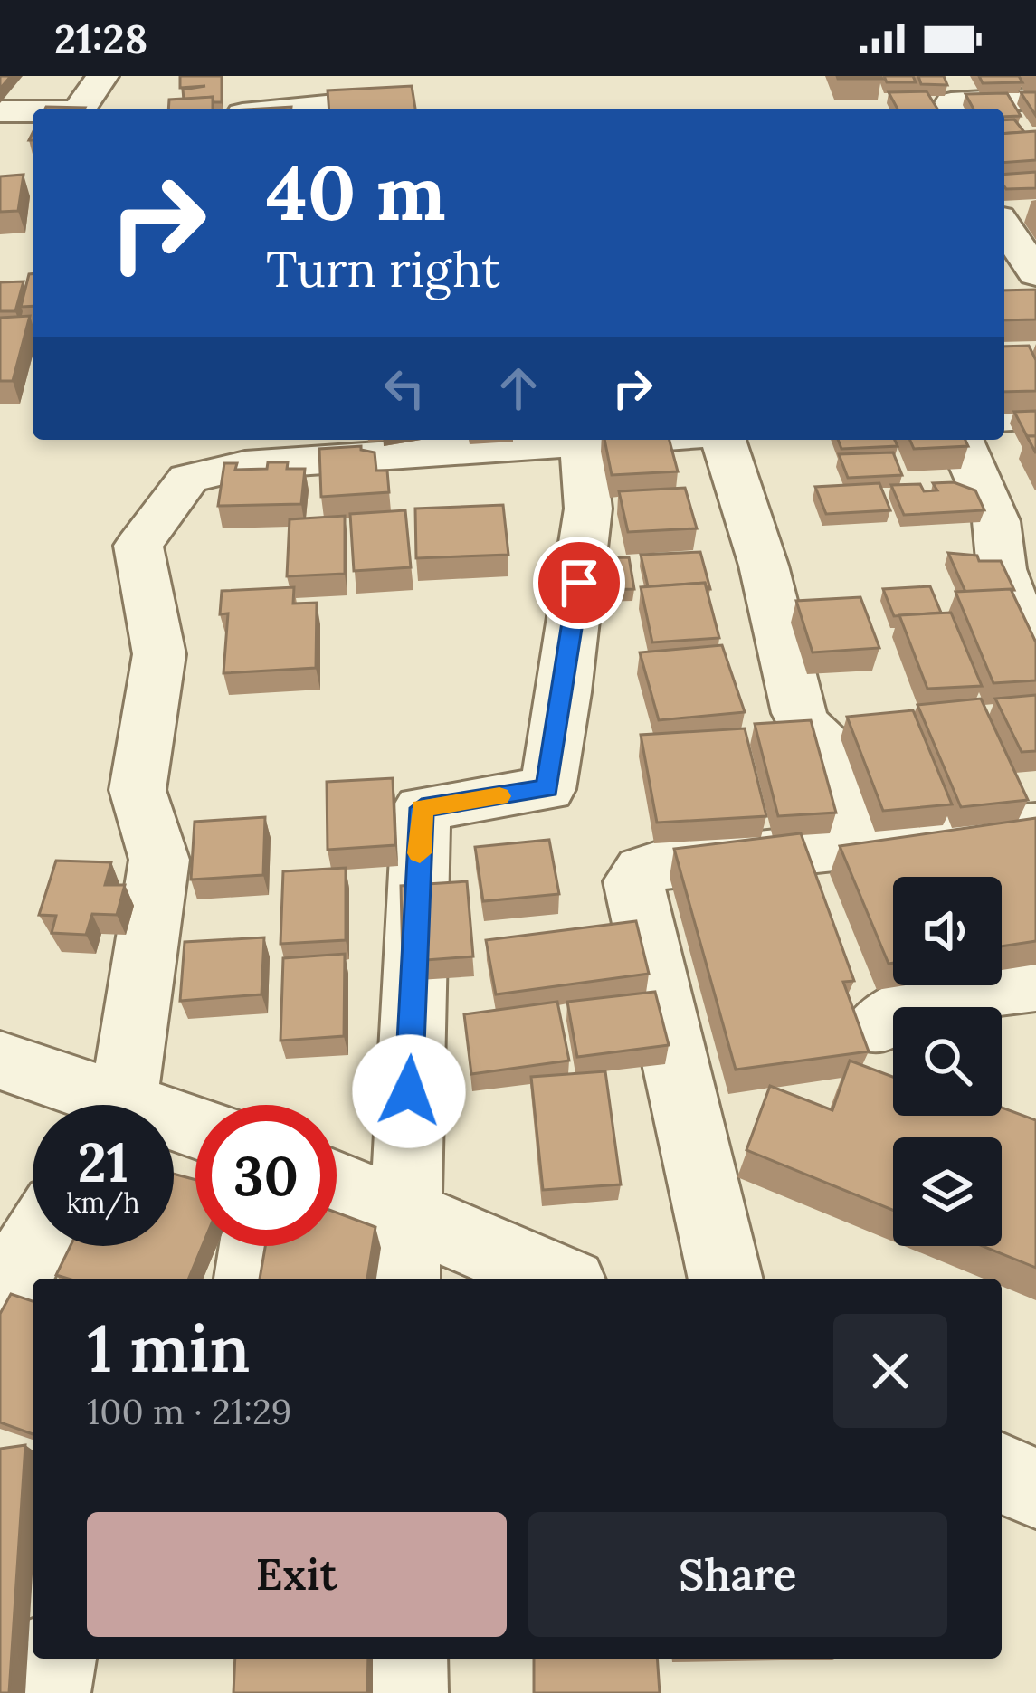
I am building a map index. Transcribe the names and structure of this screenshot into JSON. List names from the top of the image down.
{
  "page": {
    "status": "21:28",
    "turn": ["40 m", "Turn right"],
    "speed": "21 km/h",
    "limit": "30",
    "heading": ["1 min", "100 m · 21:29"],
    "buttons": ["Exit", "Share"]
  }
}
